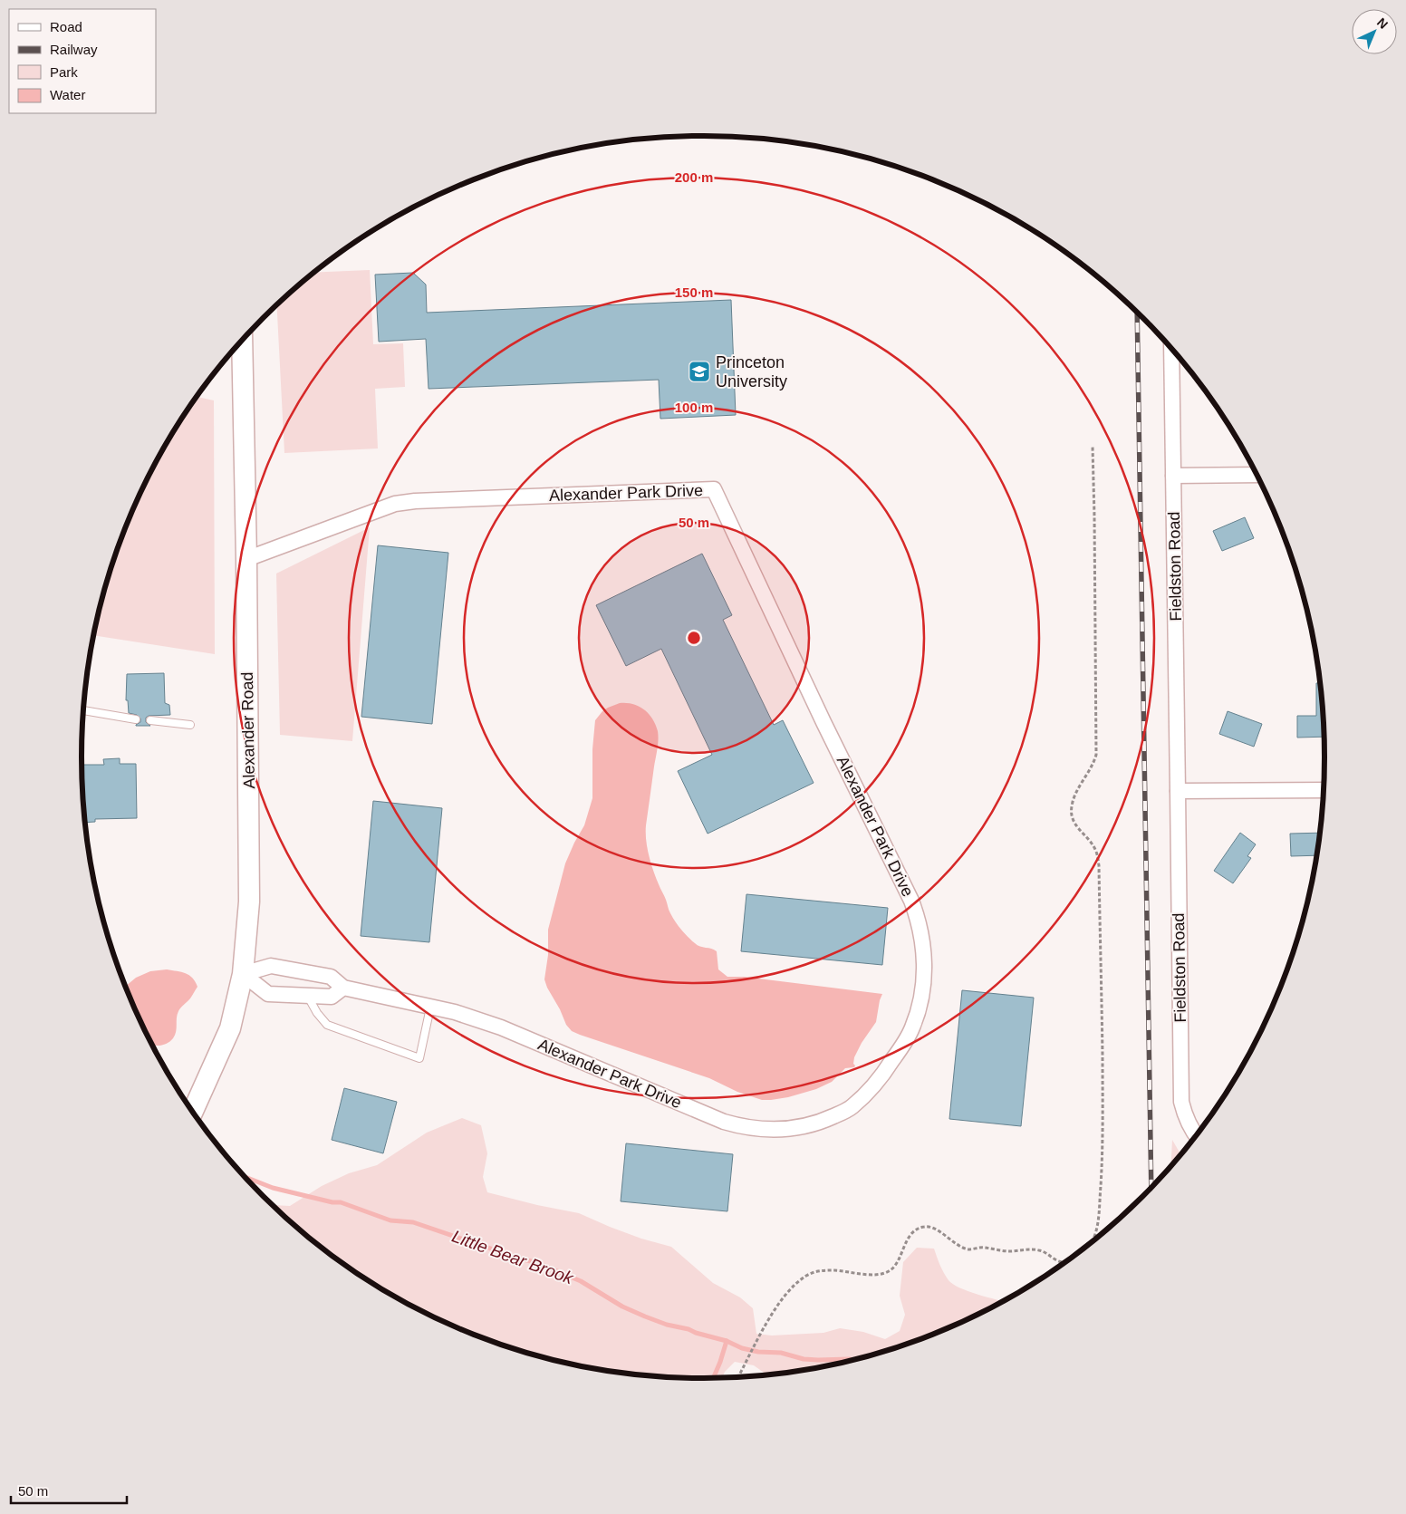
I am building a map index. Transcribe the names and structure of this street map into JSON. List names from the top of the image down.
{
  "streets": {
    "street": ["Alexander Park Drive", "Fieldston Road", "Alexander Road"]
  },
  "crossings": [
    ["Alexander Park Drive", "Alexander Road"]
  ],
  "water": ["Little Bear Brook"],
  "places": {
    "school or university": ["Princeton University"]
  },
  "legend": [
    "Road",
    "Railway",
    "Park",
    "Water"
  ],
  "scale_bar": "50 m",
  "north": "top right",
  "rings": [
    "200 m",
    "150 m",
    "100 m",
    "50 m"
  ]
}
